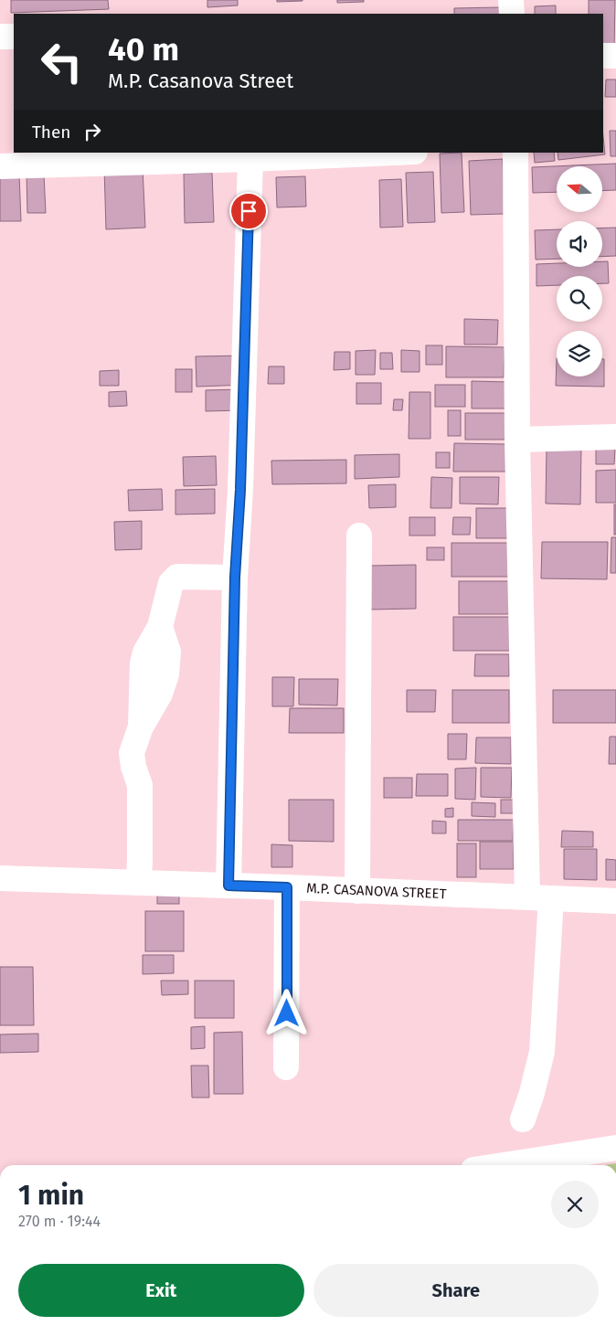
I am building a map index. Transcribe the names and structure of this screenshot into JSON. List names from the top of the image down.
{
  "streets": {
    "street": ["M.P. CASANOVA STREET"]
  },
  "north": "left",
  "page": {
    "turn": ["40 m", "M.P. Casanova Street"],
    "then": "Then",
    "heading": ["1 min", "270 m · 19:44"],
    "buttons": ["Exit", "Share"]
  }
}
